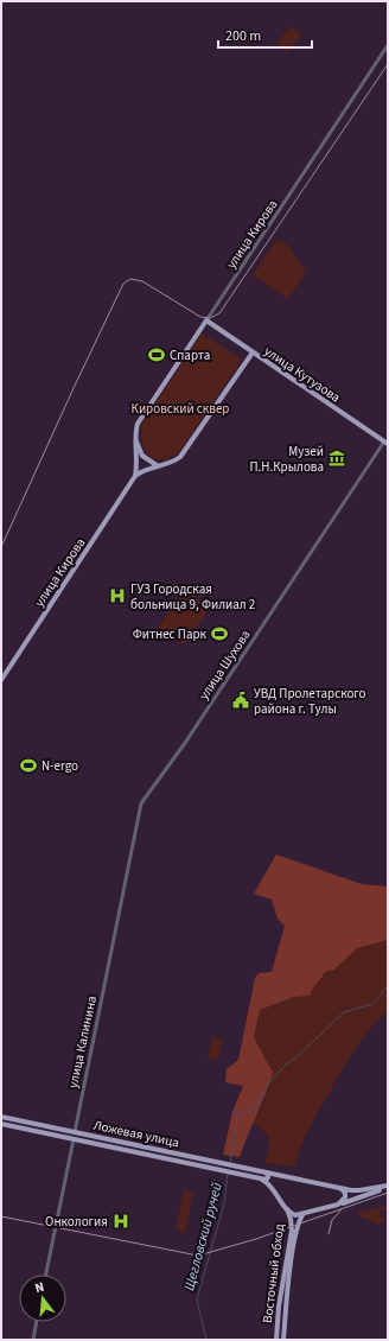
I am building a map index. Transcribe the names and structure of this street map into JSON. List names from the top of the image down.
{
  "streets": {
    "main road": [
      "улица Кирова",
      "улица Кутузова",
      "улица Калинина",
      "Ложевая улица",
      "Восточный обход"
    ],
    "street": ["улица Шухова"]
  },
  "crossings": [
    ["улица Кирова", "улица Кутузова"],
    ["улица Кутузова", "улица Шухова"],
    ["улица Шухова", "улица Калинина"],
    ["улица Калинина", "Ложевая улица"],
    ["Ложевая улица", "Восточный обход"]
  ],
  "water": ["Щегловский ручей"],
  "parks": ["Кировский сквер"],
  "places": {
    "sports": ["Спарта", "Фитнес Парк", "N-ergo"],
    "museum": ["Музей П.Н.Крылова"],
    "hospital": ["ГУЗ Городская больница 9, Филиал 2", "Онкология"],
    "public building": ["УВД Пролетарского района г. Тулы"]
  },
  "scale_bar": "200 m",
  "north": "top"
}
